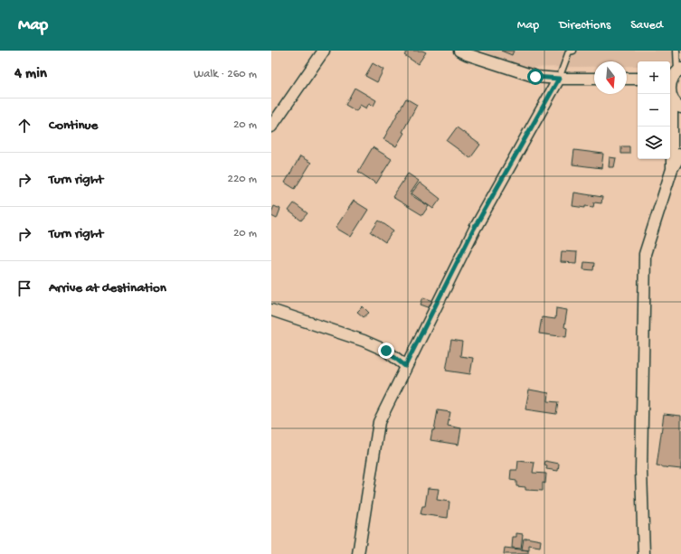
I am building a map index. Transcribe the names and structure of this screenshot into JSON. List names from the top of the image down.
{
  "north": "bottom",
  "page": {
    "header": "Map",
    "nav": ["Map", "Directions", "Saved"],
    "heading": ["4 min", "Walk · 260 m"],
    "map_buttons": ["+", "−"],
    "list": [
      ["Continue", "20 m"],
      ["Turn right", "220 m"],
      ["Turn right", "20 m"],
      "Arrive at destination"
    ]
  }
}
